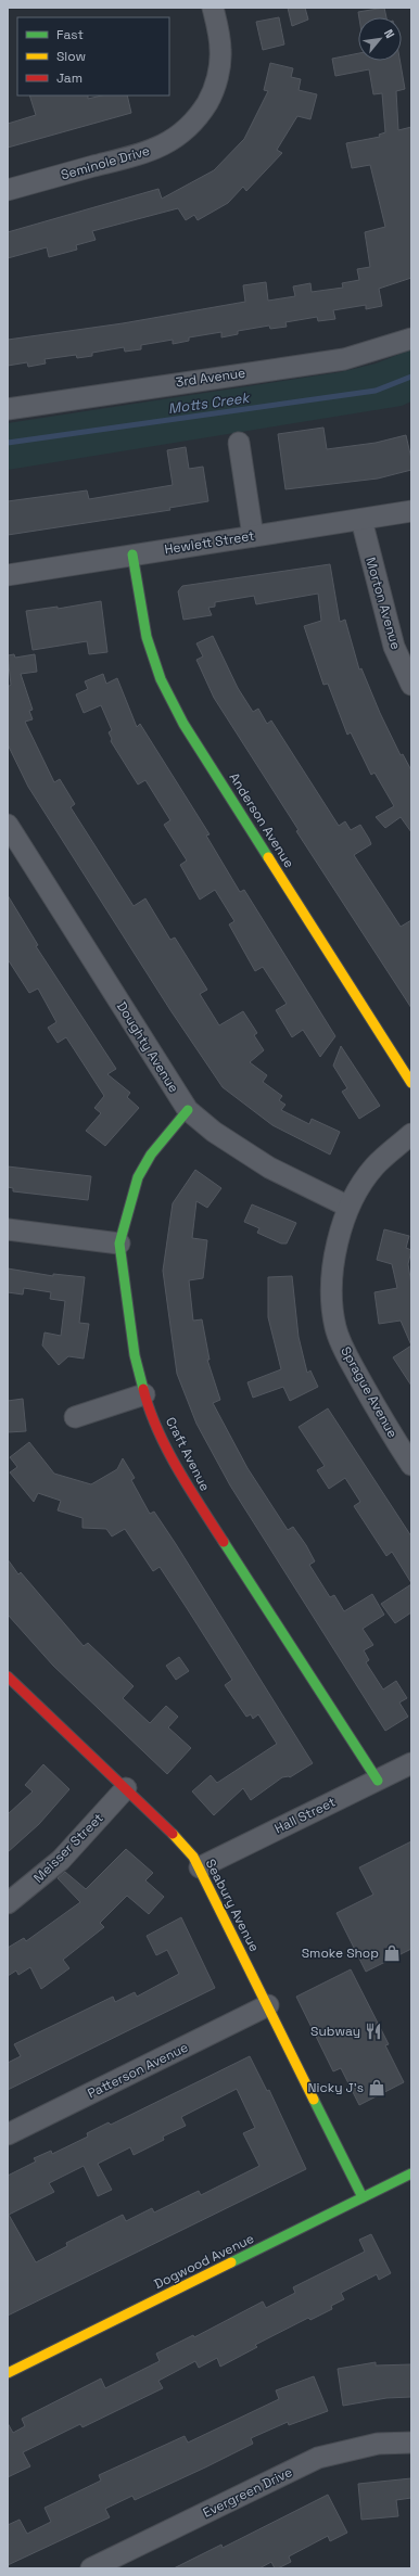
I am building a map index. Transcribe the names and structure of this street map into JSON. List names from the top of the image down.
{
  "streets": {
    "street": [
      "Seminole Drive",
      "3rd Avenue",
      "Hewlett Street",
      "Morton Avenue",
      "Anderson Avenue",
      "Doughty Avenue",
      "Sprague Avenue",
      "Craft Avenue",
      "Hall Street",
      "Meisser Street",
      "Seabury Avenue",
      "Patterson Avenue",
      "Dogwood Avenue",
      "Evergreen Drive"
    ]
  },
  "crossings": [
    ["Hewlett Street", "Morton Avenue"],
    ["Hewlett Street", "Anderson Avenue"],
    ["Doughty Avenue", "Sprague Avenue"],
    ["Doughty Avenue", "Craft Avenue"],
    ["Craft Avenue", "Hall Street"],
    ["Hall Street", "Seabury Avenue"],
    ["Meisser Street", "Seabury Avenue"],
    ["Seabury Avenue", "Patterson Avenue"],
    ["Seabury Avenue", "Dogwood Avenue"]
  ],
  "water": ["Motts Creek"],
  "places": {
    "shop": ["Smoke Shop", "Nicky J's"],
    "restaurant": ["Subway"]
  },
  "legend": ["Fast", "Slow", "Jam"],
  "north": "top right"
}
